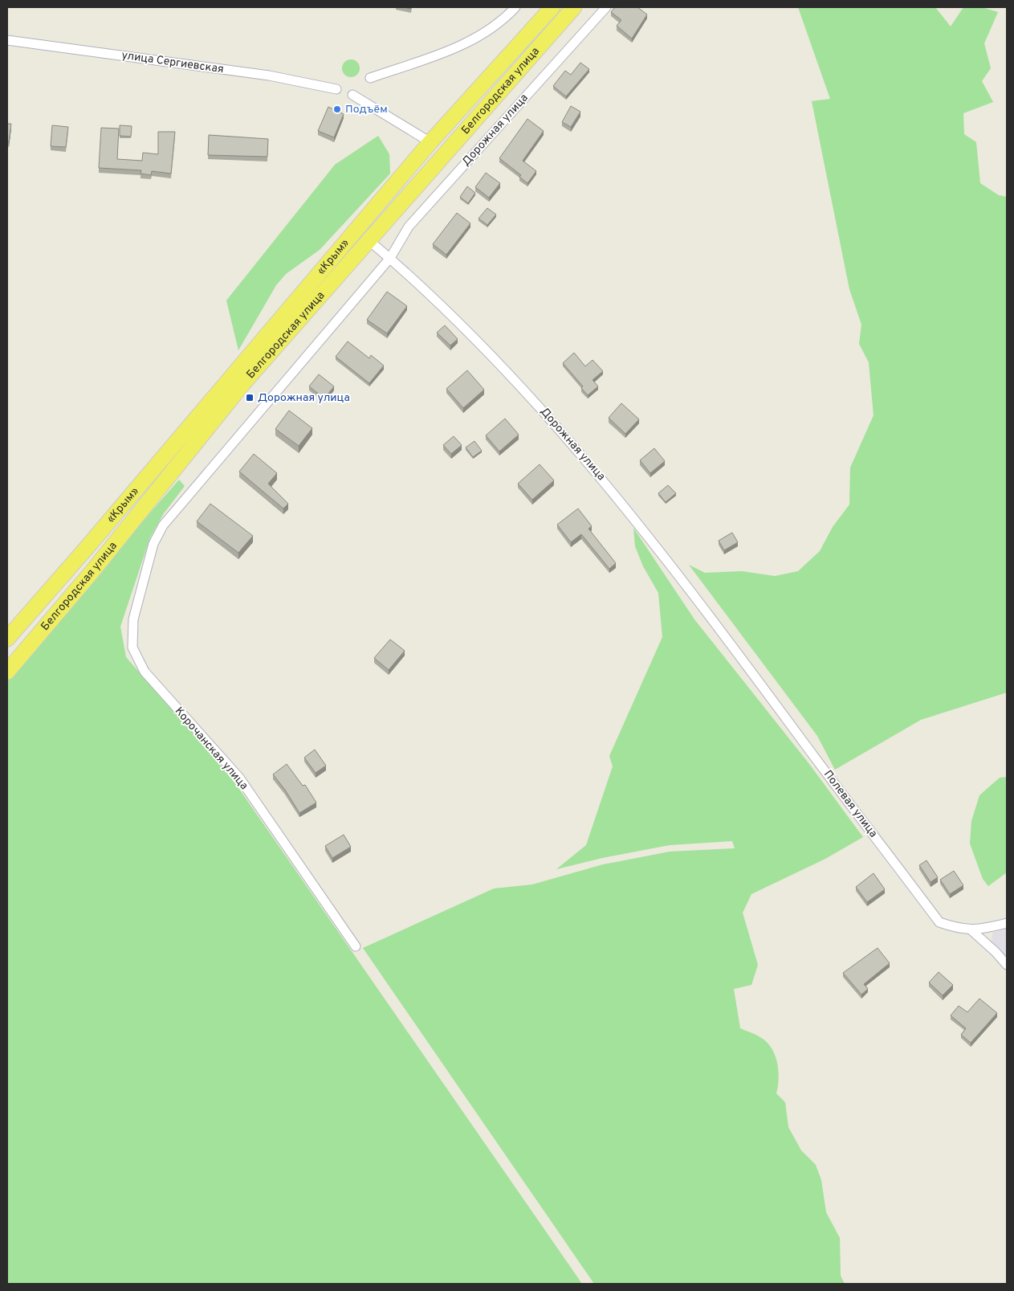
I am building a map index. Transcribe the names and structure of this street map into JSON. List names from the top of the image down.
{
  "streets": {
    "main road": ["Белгородская улица", "«Крым»"],
    "street": [
      "улица Сергиевская",
      "Дорожная улица",
      "Корочанская улица",
      "Полевая улица"
    ]
  },
  "crossings": [
    ["Белгородская улица", "Дорожная улица"],
    ["Дорожная улица", "Корочанская улица"],
    ["Дорожная улица", "Полевая улица"]
  ],
  "places": {
    "other": ["Подъём"],
    "transit": ["Дорожная улица"]
  }
}
